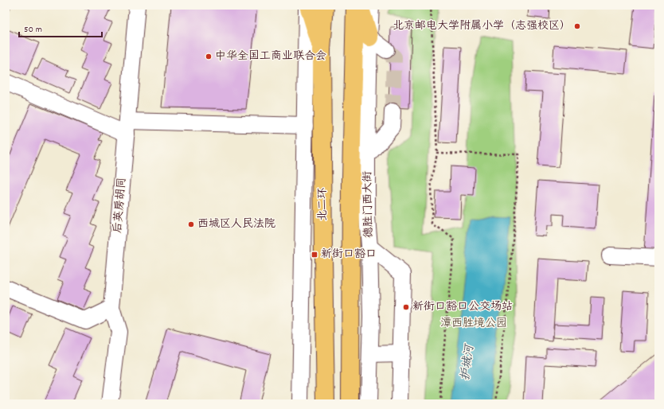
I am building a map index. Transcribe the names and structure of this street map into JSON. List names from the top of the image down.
{
  "streets": {
    "highway": ["北二环"],
    "street": ["德胜门西大街", "后英房胡同"]
  },
  "water": ["护城河"],
  "parks": ["潭西胜境公园"],
  "places": {
    "other": [
      "北京邮电大学附属小学（志强校区）",
      "中华全国工商业联合会",
      "西城区人民法院",
      "新街口豁口公交场站"
    ],
    "transit": ["新街口豁口"]
  },
  "scale_bar": "50 m"
}
